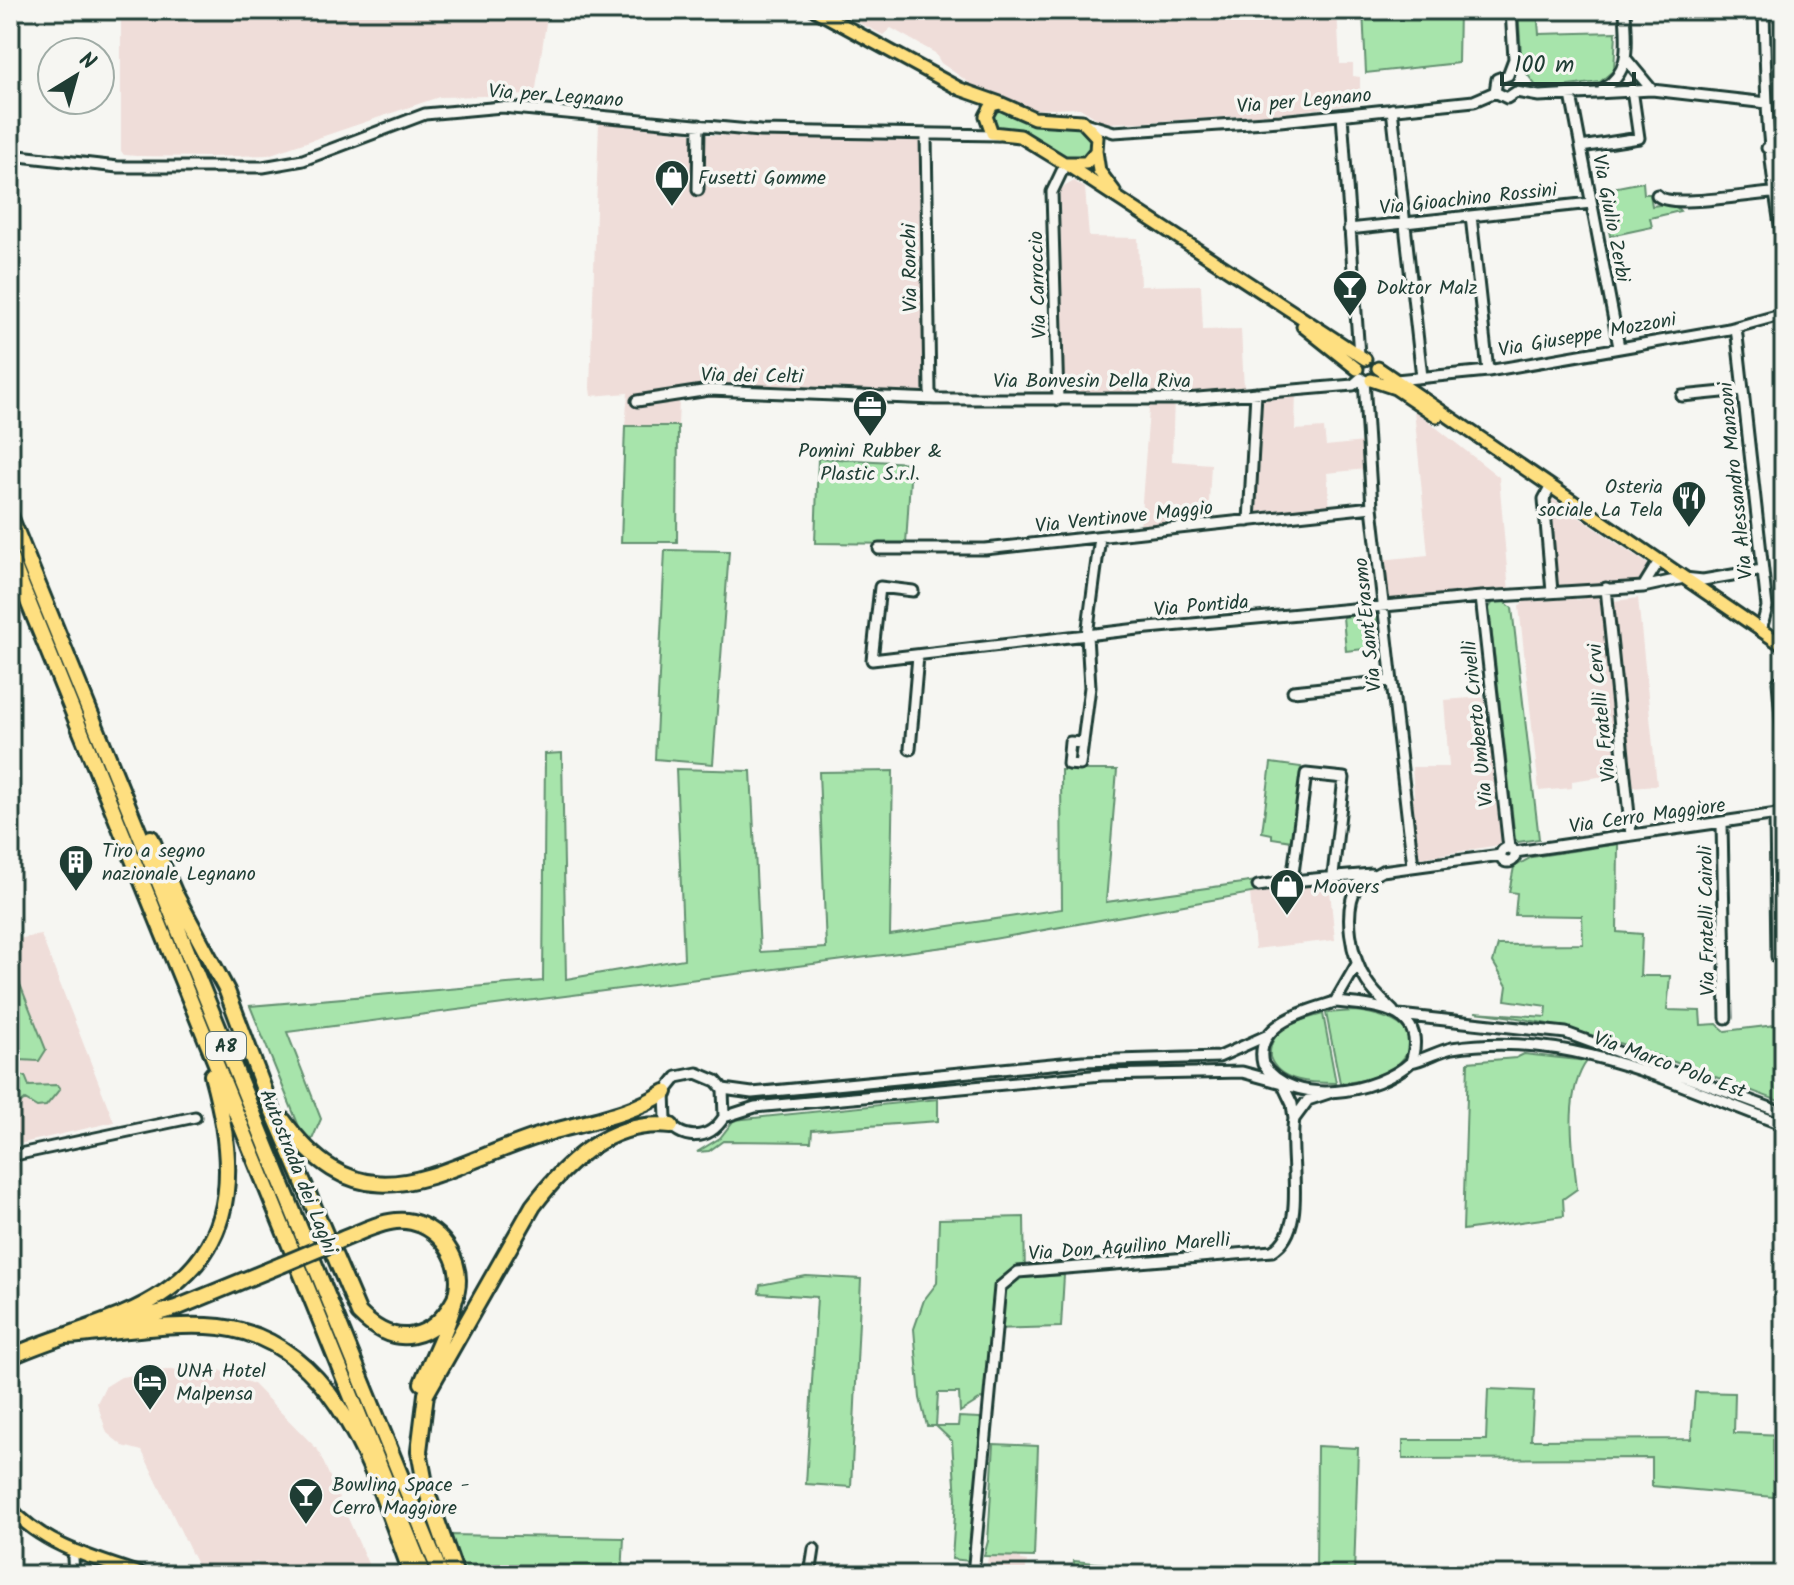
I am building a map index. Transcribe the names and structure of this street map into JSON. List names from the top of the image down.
{
  "streets": {
    "highway": ["A8", "Autostrada dei Laghi"],
    "street": [
      "Via per Legnano",
      "Via Gioachino Rossini",
      "Via Giulio Zerbi",
      "Via Ronchi",
      "Via Carroccio",
      "Via Giuseppe Mozzoni",
      "Via dei Celti",
      "Via Bonvesin Della Riva",
      "Via Alessandro Manzoni",
      "Via Ventinove Maggio",
      "Via Pontida",
      "Via Sant'Erasmo",
      "Via Fratelli Cervi",
      "Via Umberto Crivelli",
      "Via Cerro Maggiore",
      "Via Fratelli Cairoli",
      "Via Marco Polo Est",
      "Via Don Aquilino Marelli"
    ]
  },
  "crossings": [
    ["Via per Legnano", "Via Ronchi"],
    ["Via Gioachino Rossini", "Via Giulio Zerbi"],
    ["Via Giulio Zerbi", "Via Giuseppe Mozzoni"],
    ["Via Ronchi", "Via Bonvesin Della Riva"],
    ["Via Carroccio", "Via Bonvesin Della Riva"],
    ["Via Giuseppe Mozzoni", "Via Alessandro Manzoni"],
    ["Via dei Celti", "Via Bonvesin Della Riva"],
    ["Via Bonvesin Della Riva", "Via Sant'Erasmo"],
    ["Via Alessandro Manzoni", "Via Pontida"],
    ["Via Ventinove Maggio", "Via Sant'Erasmo"],
    ["Via Pontida", "Via Sant'Erasmo"],
    ["Via Pontida", "Via Fratelli Cervi"],
    ["Via Pontida", "Via Umberto Crivelli"],
    ["Via Sant'Erasmo", "Via Cerro Maggiore"],
    ["Via Fratelli Cervi", "Via Cerro Maggiore"],
    ["Via Umberto Crivelli", "Via Cerro Maggiore"],
    ["Via Cerro Maggiore", "Via Fratelli Cairoli"]
  ],
  "places": {
    "shop": ["Fusetti Gomme", "Moovers"],
    "bar": ["Doktor Malz", "Bowling Space - Cerro Maggiore"],
    "office": ["Pomini Rubber & Plastic S.r.l."],
    "restaurant": ["Osteria sociale La Tela"],
    "building": ["Tiro a segno nazionale Legnano"],
    "hotel": ["UNA Hotel Malpensa"]
  },
  "scale_bar": "100 m",
  "north": "top right"
}
